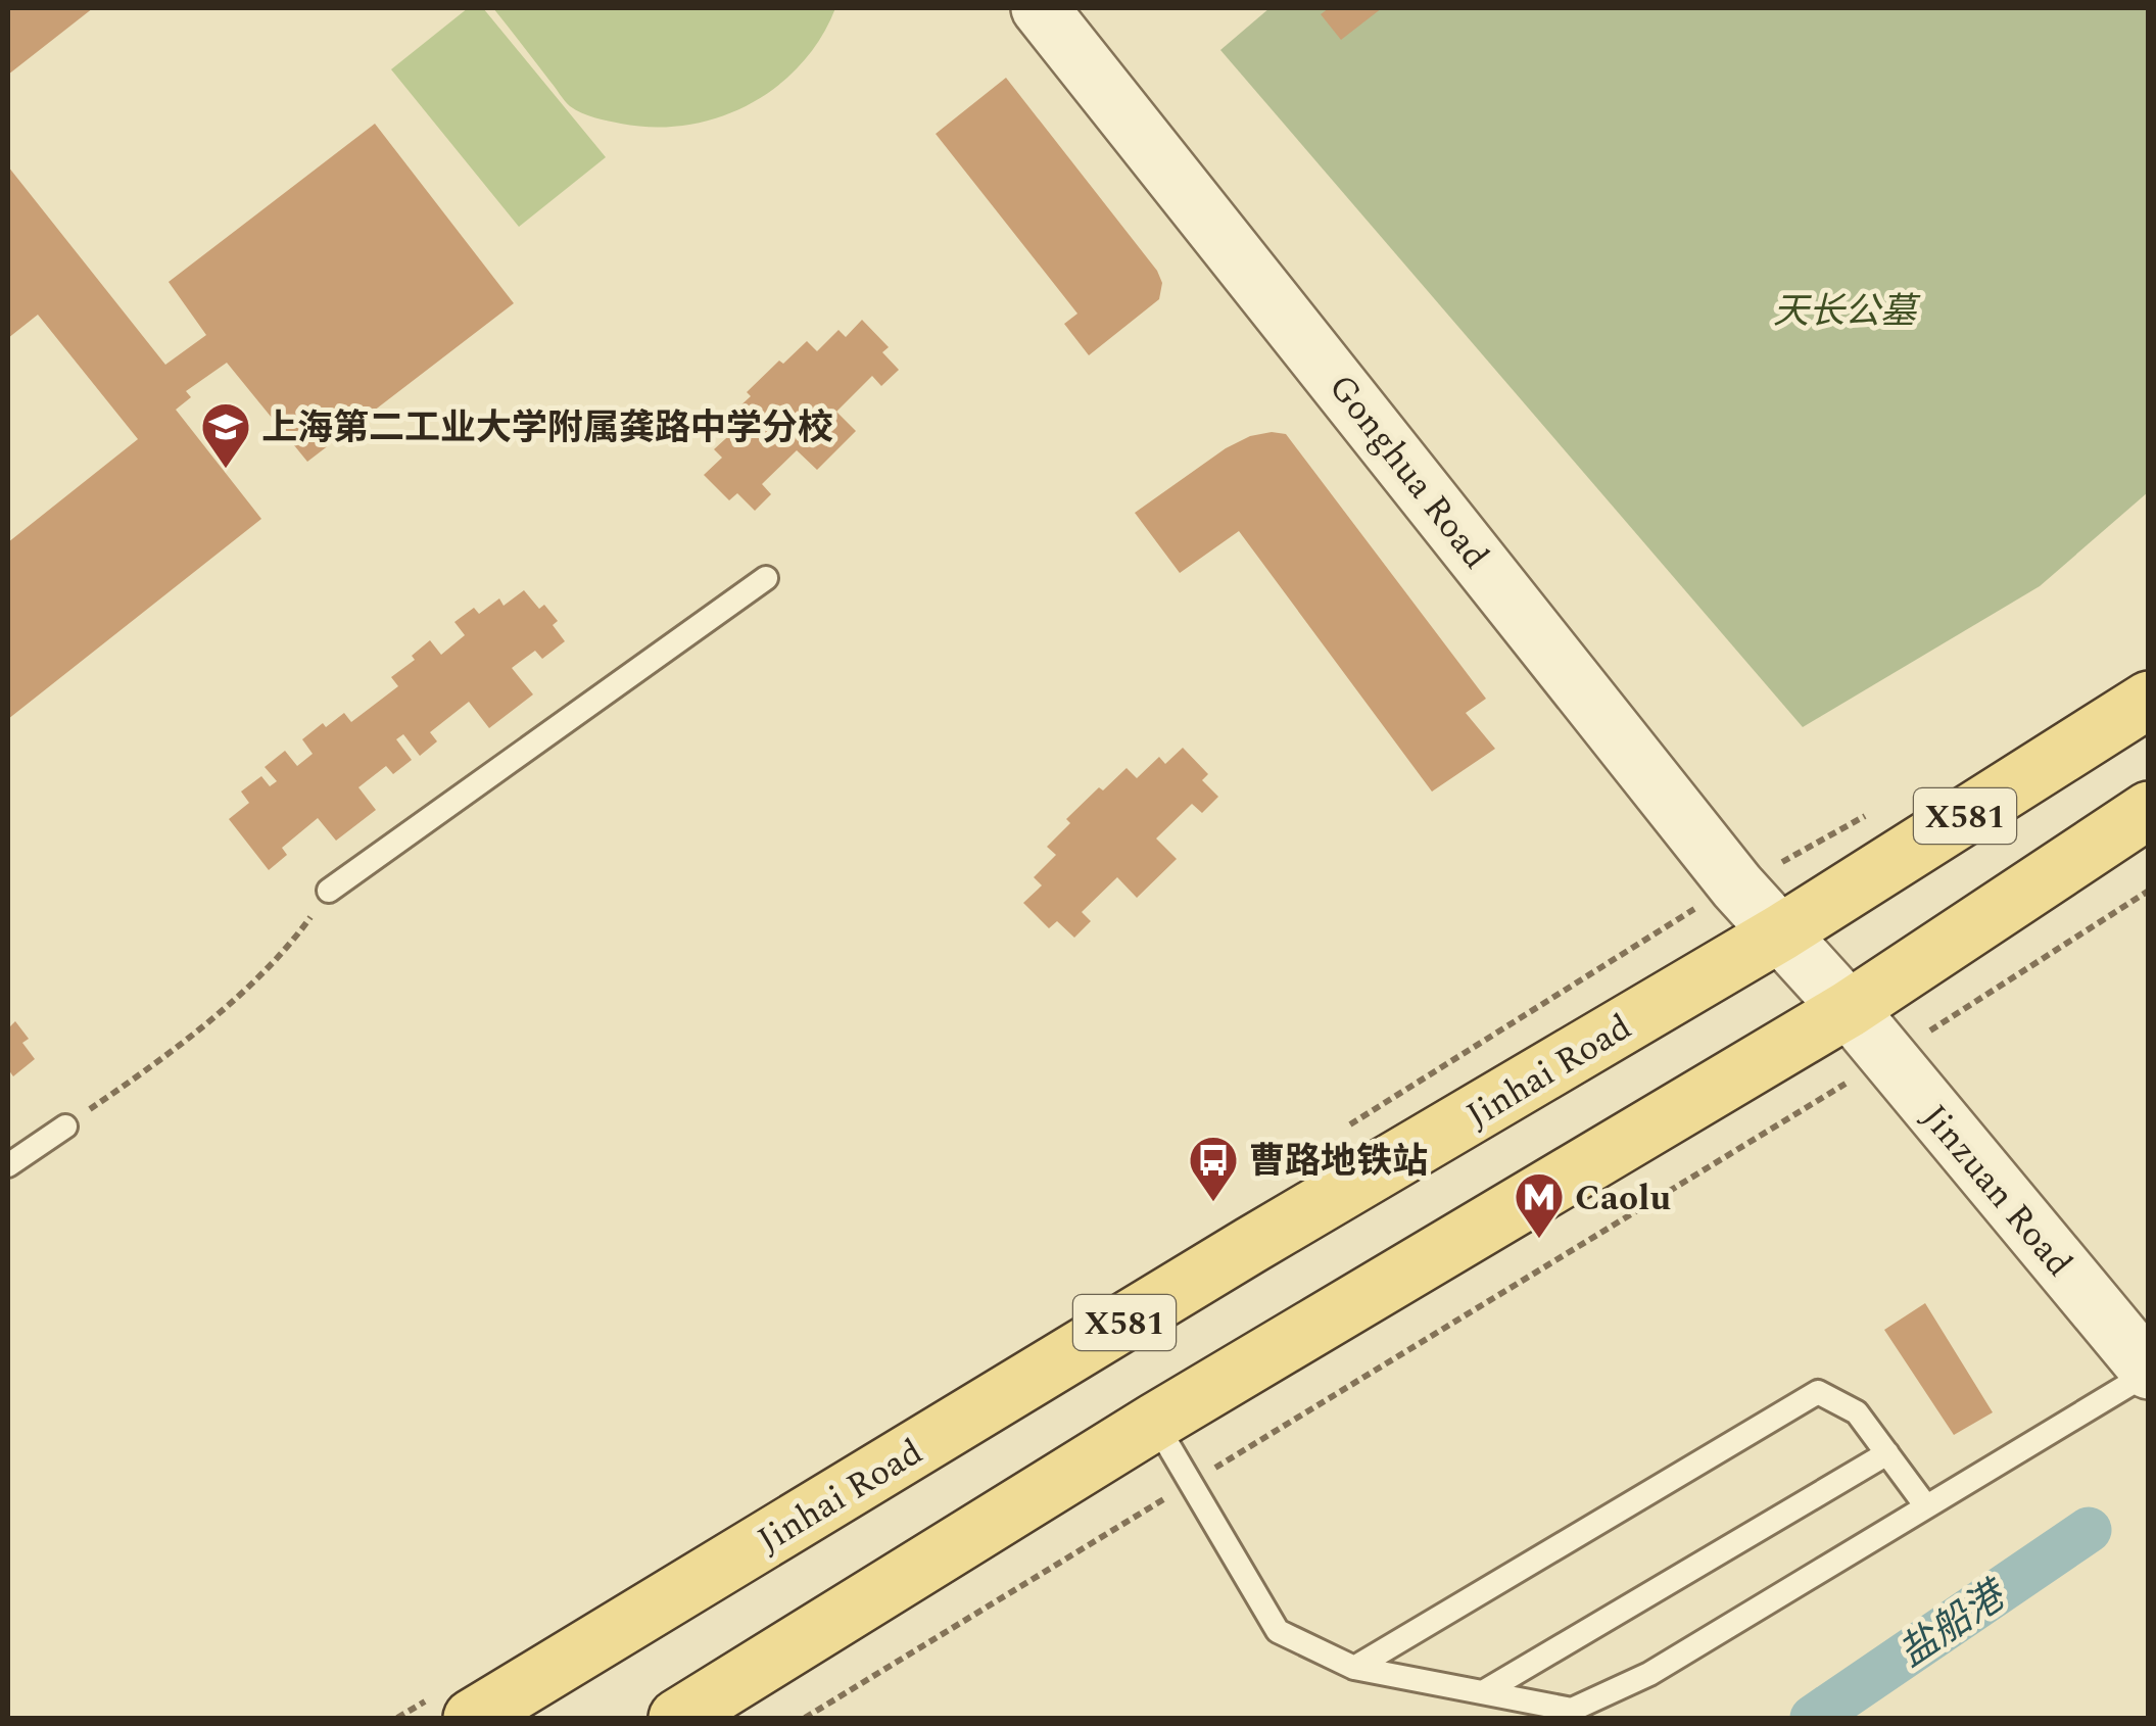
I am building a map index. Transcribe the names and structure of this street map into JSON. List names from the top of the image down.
{
  "streets": {
    "main road": ["X581", "Jinhai Road"],
    "street": ["Gonghua Road", "Jinzuan Road"]
  },
  "crossings": [
    ["Gonghua Road", "X581"],
    ["Gonghua Road", "Jinhai Road"],
    ["Gonghua Road", "Jinzuan Road"],
    ["X581", "Jinzuan Road"]
  ],
  "water": ["盐船港"],
  "parks": ["天长公墓"],
  "places": {
    "school or university": ["上海第二工业大学附属龚路中学分校"],
    "bus stop": ["曹路地铁站"],
    "metro station": ["Caolu"]
  }
}
